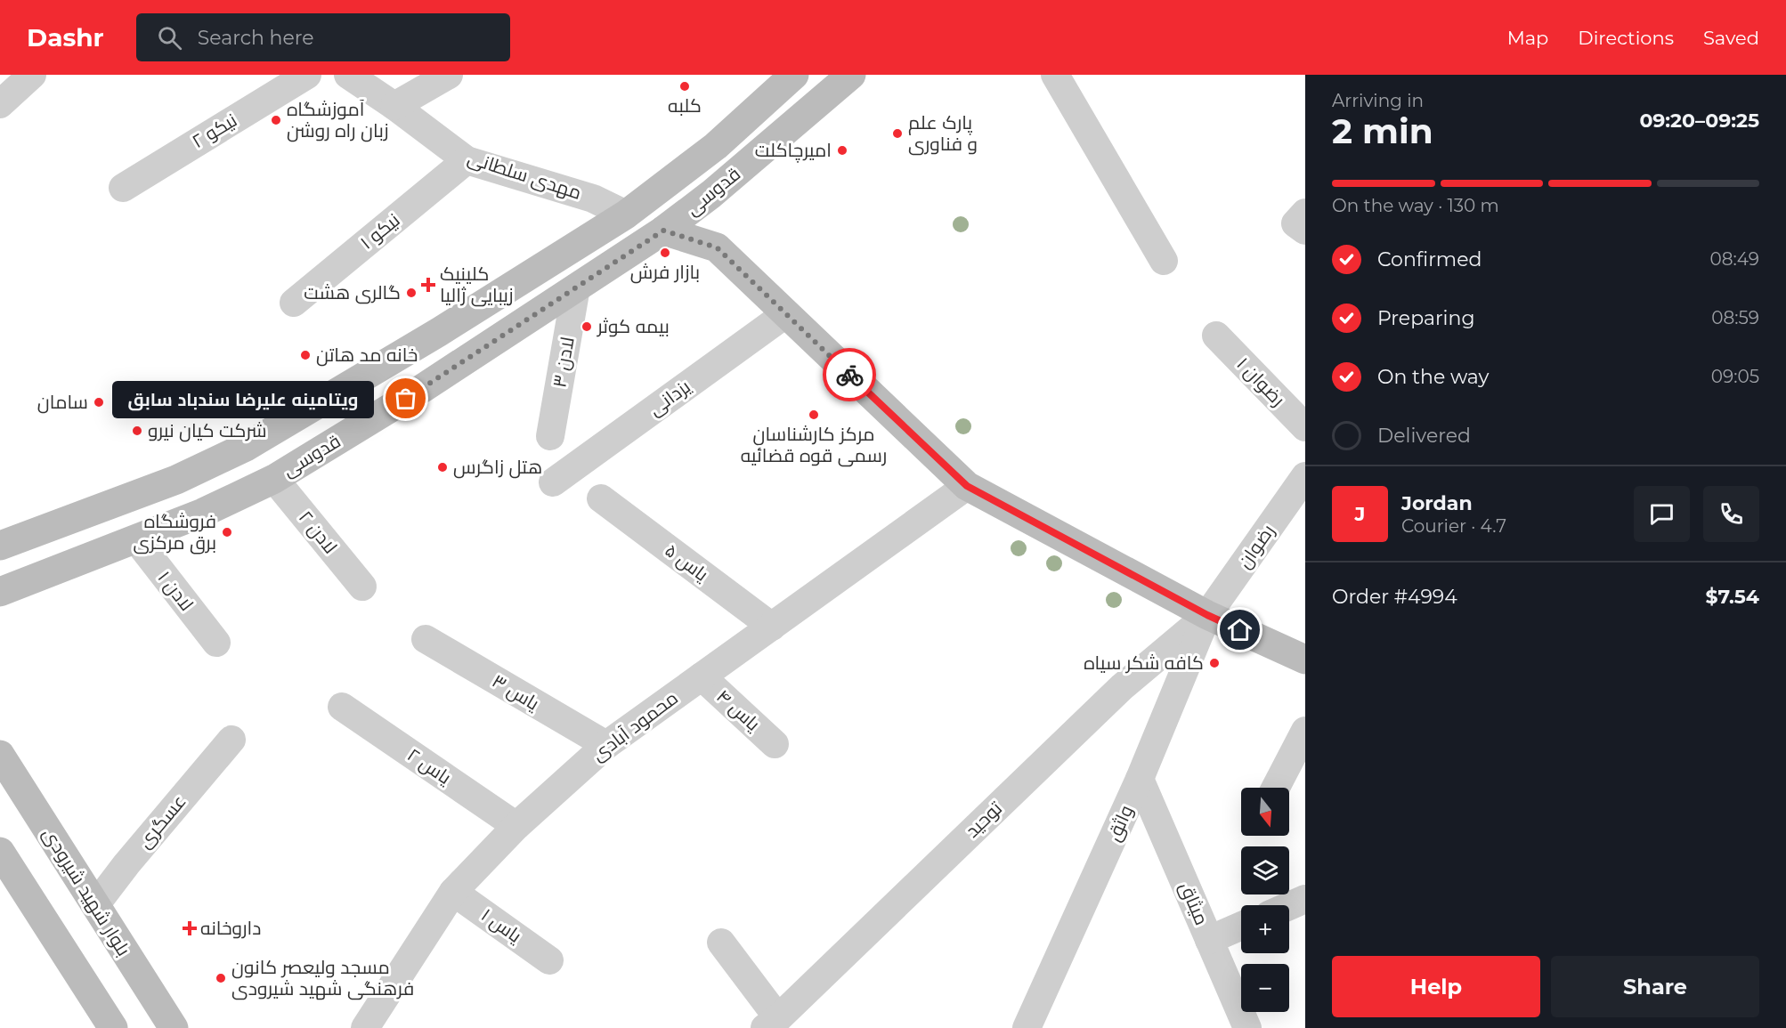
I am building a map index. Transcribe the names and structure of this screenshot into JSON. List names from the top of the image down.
{
  "streets": {
    "main road": ["قدوسی", "بلوار شهید شیرودی"],
    "street": [
      "نیکو ۲",
      "مهدی سلطانی",
      "نیکو ۱",
      "لادن ۳",
      "رضوان ۱",
      "یزدانی",
      "لادن ۲",
      "رضوان",
      "یاس ۵",
      "لادن ۱",
      "یاس ۳",
      "یاس ۴",
      "محمود آبادی",
      "یاس ۲",
      "توحید",
      "عسگری",
      "واثق",
      "میثاق",
      "یاس ۱"
    ]
  },
  "crossings": [
    ["مهدی سلطانی", "قدوسی"],
    ["مهدی سلطانی", "نیکو ۱"],
    ["قدوسی", "لادن ۳"],
    ["قدوسی", "لادن ۲"],
    ["قدوسی", "لادن ۱"],
    ["رضوان", "توحید"],
    ["رضوان", "واثق"],
    ["یاس ۵", "محمود آبادی"],
    ["یاس ۳", "محمود آبادی"],
    ["یاس ۴", "محمود آبادی"],
    ["محمود آبادی", "یاس ۲"],
    ["محمود آبادی", "یاس ۱"],
    ["توحید", "واثق"],
    ["عسگری", "بلوار شهید شیرودی"],
    ["واثق", "میثاق"]
  ],
  "places": {
    "other": [
      "کلبه",
      "آموزشگاه زبان راه روشن",
      "پارک علم و فناوری",
      "امیرچاکلت",
      "بازار فرش",
      "گالری هشت",
      "بیمه کوثر",
      "خانه مد هاتن",
      "ویتامینه علیرضا سندباد سابق",
      "سامان",
      "مرکز کارشناسان رسمی قوه قضائیه",
      "شرکت کیان نیرو",
      "هتل زاگرس",
      "فروشگاه برق مرکزی",
      "کافه شکر سیاه",
      "مسجد ولیعصر کانون فرهنگی شهید شیرودی"
    ],
    "health": ["کلینیک زیبایی ژالیا", "داروخانه"]
  },
  "north": "bottom",
  "page": {
    "header": "Dashr",
    "search": "Search here",
    "nav": ["Map", "Directions", "Saved"],
    "heading": ["2 min", "Arriving in", "09:20–09:25"],
    "panel": [
      "Jordan",
      "Courier · 4.7",
      "Order #4994",
      "$7.54"
    ],
    "bar": "On the way · 130 m",
    "list": [
      ["Confirmed", "08:49"],
      ["Preparing", "08:59"],
      ["On the way", "09:05"],
      "Delivered"
    ],
    "bubble": "ویتامینه علیرضا سندباد سابق",
    "round": "J",
    "map_buttons": ["+", "−"],
    "buttons": ["Help", "Share"]
  }
}
